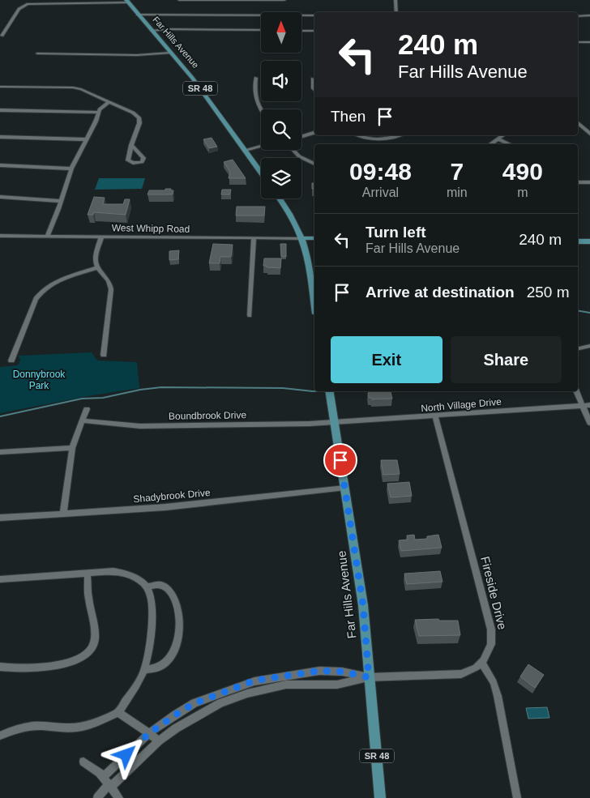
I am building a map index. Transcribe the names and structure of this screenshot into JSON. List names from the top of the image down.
{
  "streets": {
    "main road": ["Far Hills Avenue", "SR 48"],
    "street": [
      "West Whipp Road",
      "North Village Drive",
      "Boundbrook Drive",
      "Shadybrook Drive",
      "Fireside Drive"
    ]
  },
  "crossings": [
    ["Far Hills Avenue", "North Village Drive"],
    ["Far Hills Avenue", "Boundbrook Drive"],
    ["Far Hills Avenue", "Shadybrook Drive"],
    ["North Village Drive", "Boundbrook Drive"],
    ["North Village Drive", "Fireside Drive"]
  ],
  "parks": ["Donnybrook Park"],
  "north": "top",
  "page": {
    "turn": ["240 m", "Far Hills Avenue"],
    "then": "Then",
    "eta": [
      "09:48",
      "Arrival",
      "7",
      "min",
      "490",
      "m"
    ],
    "list": [
      {
        "name": "Turn left",
        "note": "Far Hills Avenue",
        "value": "240 m"
      },
      {
        "name": "Arrive at destination",
        "value": "250 m"
      }
    ],
    "buttons": ["Exit", "Share"]
  }
}
